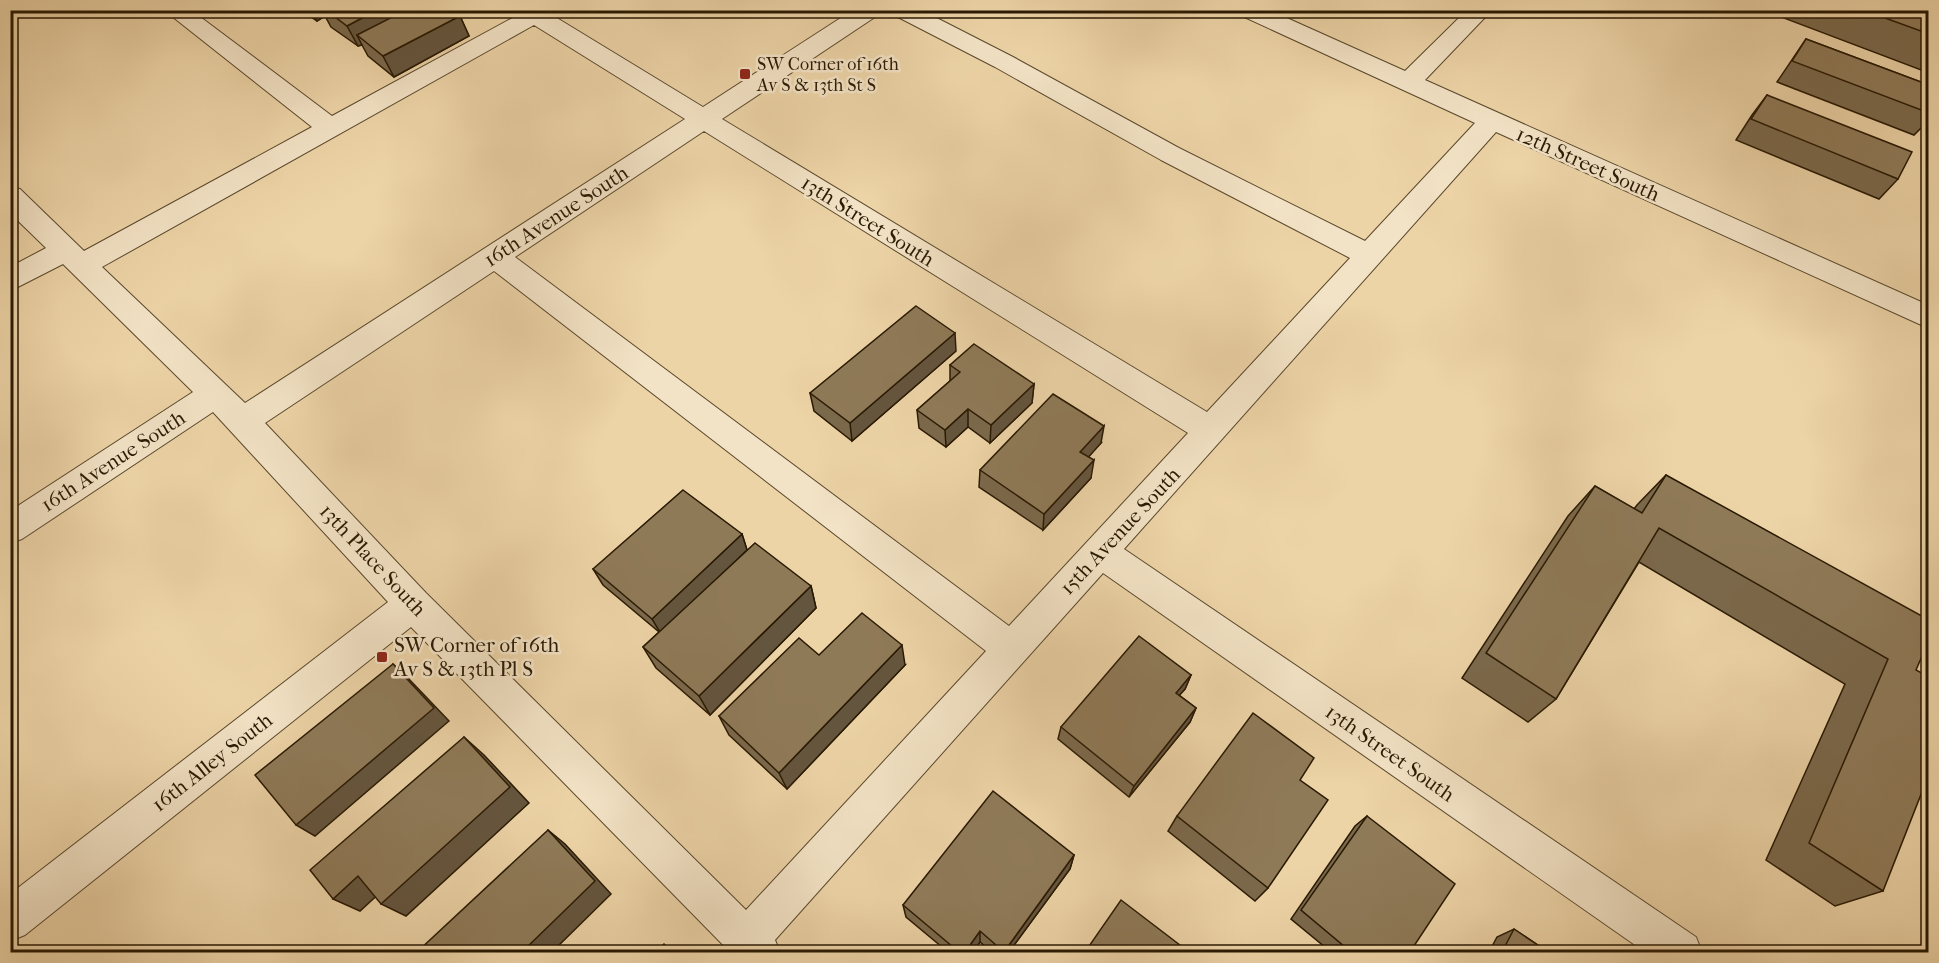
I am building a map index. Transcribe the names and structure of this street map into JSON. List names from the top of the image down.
{
  "streets": {
    "street": [
      "12th Street South",
      "16th Avenue South",
      "13th Street South",
      "15th Avenue South",
      "13th Place South",
      "16th Alley South"
    ]
  },
  "crossings": [
    ["12th Street South", "15th Avenue South"],
    ["16th Avenue South", "13th Street South"],
    ["16th Avenue South", "13th Place South"],
    ["13th Street South", "15th Avenue South"],
    ["15th Avenue South", "13th Place South"],
    ["13th Place South", "16th Alley South"]
  ],
  "places": {
    "transit": ["SW Corner of 16th Av S & 13th St S", "SW Corner of 16th Av S & 13th Pl S"]
  }
}
